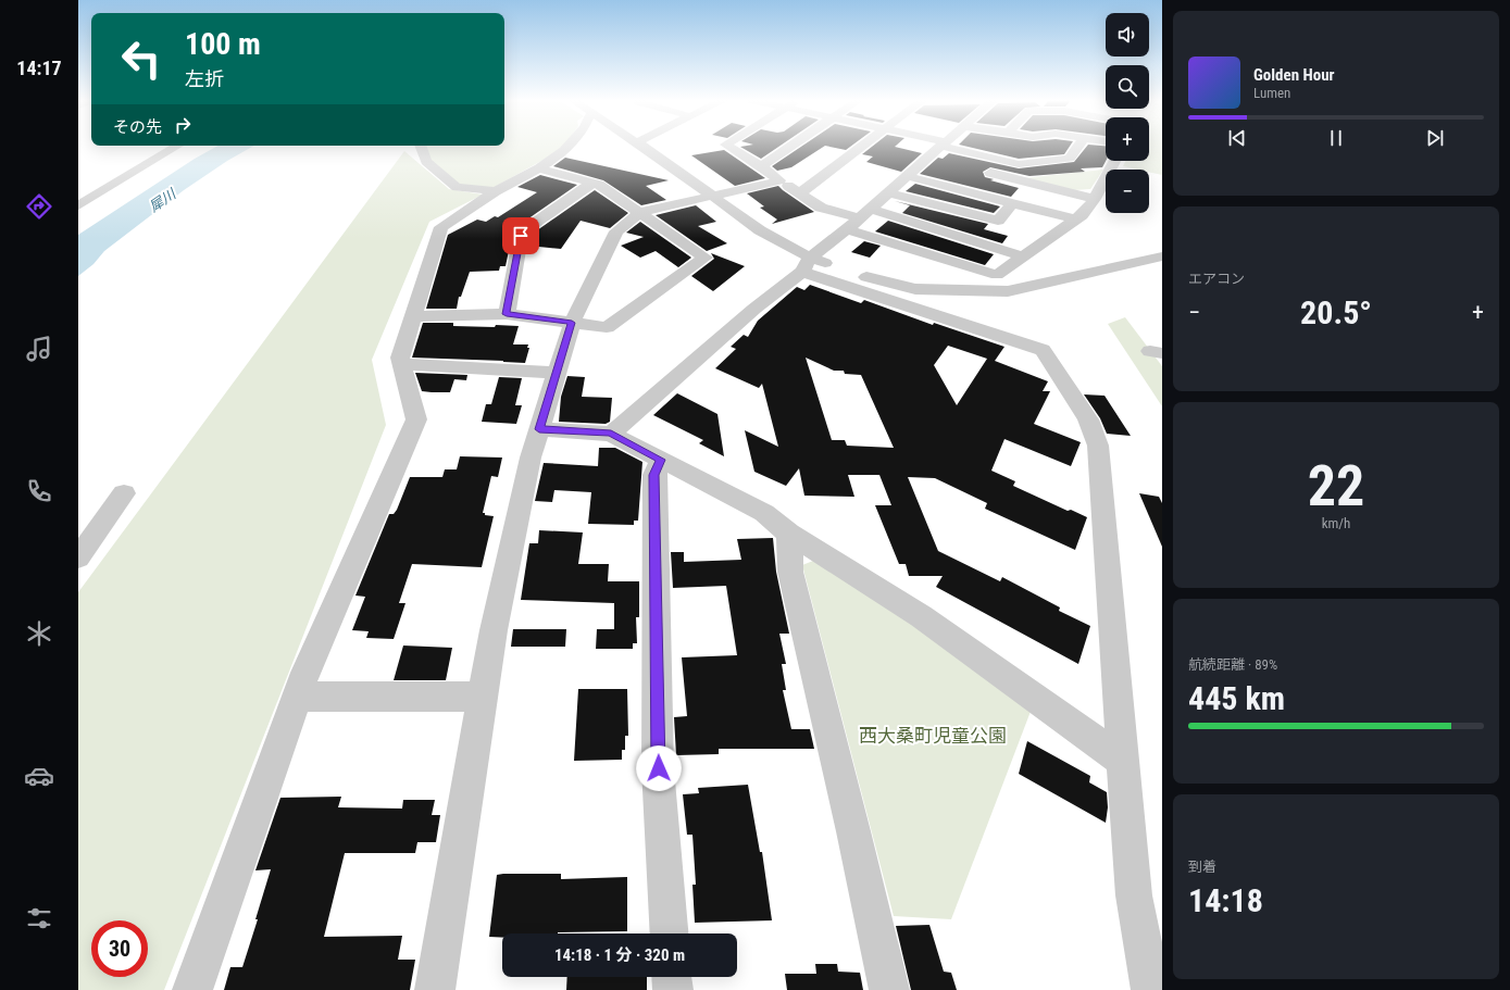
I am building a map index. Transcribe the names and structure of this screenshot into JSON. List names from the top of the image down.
{
  "water": ["犀川"],
  "parks": ["西大桑町児童公園"],
  "page": {
    "tabs": "14:17",
    "map_buttons": ["+", "−"],
    "turn": ["100 m", "左折"],
    "song": ["Golden Hour", "Lumen"],
    "then": "その先",
    "tile": [
      "エアコン",
      ["22", "km/h"],
      ["航続距離 · 89%", "445 km"],
      ["到着", "14:18"]
    ],
    "heat": ["−", "20.5°", "+"],
    "limit": "30",
    "trip": "14:18 · 1 分 · 320 m"
  }
}
